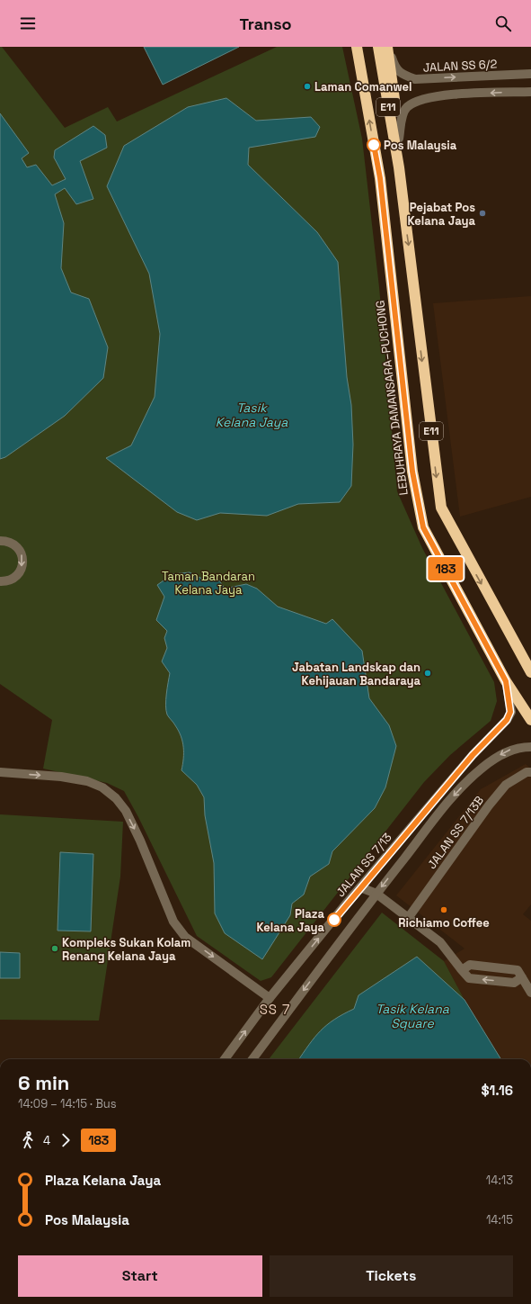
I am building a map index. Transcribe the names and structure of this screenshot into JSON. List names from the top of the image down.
{
  "streets": {
    "highway": ["E11", "LEBUHRAYA DAMANSARA–PUCHONG"],
    "street": ["JALAN SS 6/2", "JALAN SS 7/13B", "JALAN SS 7/13"]
  },
  "crossings": [
    ["LEBUHRAYA DAMANSARA–PUCHONG", "JALAN SS 7/13"]
  ],
  "one_way": ["JALAN SS 6/2"],
  "districts": ["SS 7"],
  "water": ["Tasik Kelana Jaya", "Tasik Kelana Square"],
  "parks": ["Taman Bandaran Kelana Jaya"],
  "places": [
    "Laman Comanwel",
    "Pos Malaysia",
    "Pejabat Pos Kelana Jaya",
    "Jabatan Landskap dan Kehijauan Bandaraya",
    "Richiamo Coffee",
    "Plaza Kelana Jaya",
    "Kompleks Sukan Kolam Renang Kelana Jaya"
  ],
  "lines": ["bus line 183"],
  "page": {
    "header": "Transo",
    "on_map": "183",
    "heading": ["6 min", "14:09 – 14:15 · Bus", "$1.16"],
    "legs": ["4", "183"],
    "list": [
      {
        "name": "Plaza Kelana Jaya",
        "value": "14:13"
      },
      {
        "name": "Pos Malaysia",
        "value": "14:15"
      }
    ],
    "buttons": ["Start", "Tickets"]
  }
}
